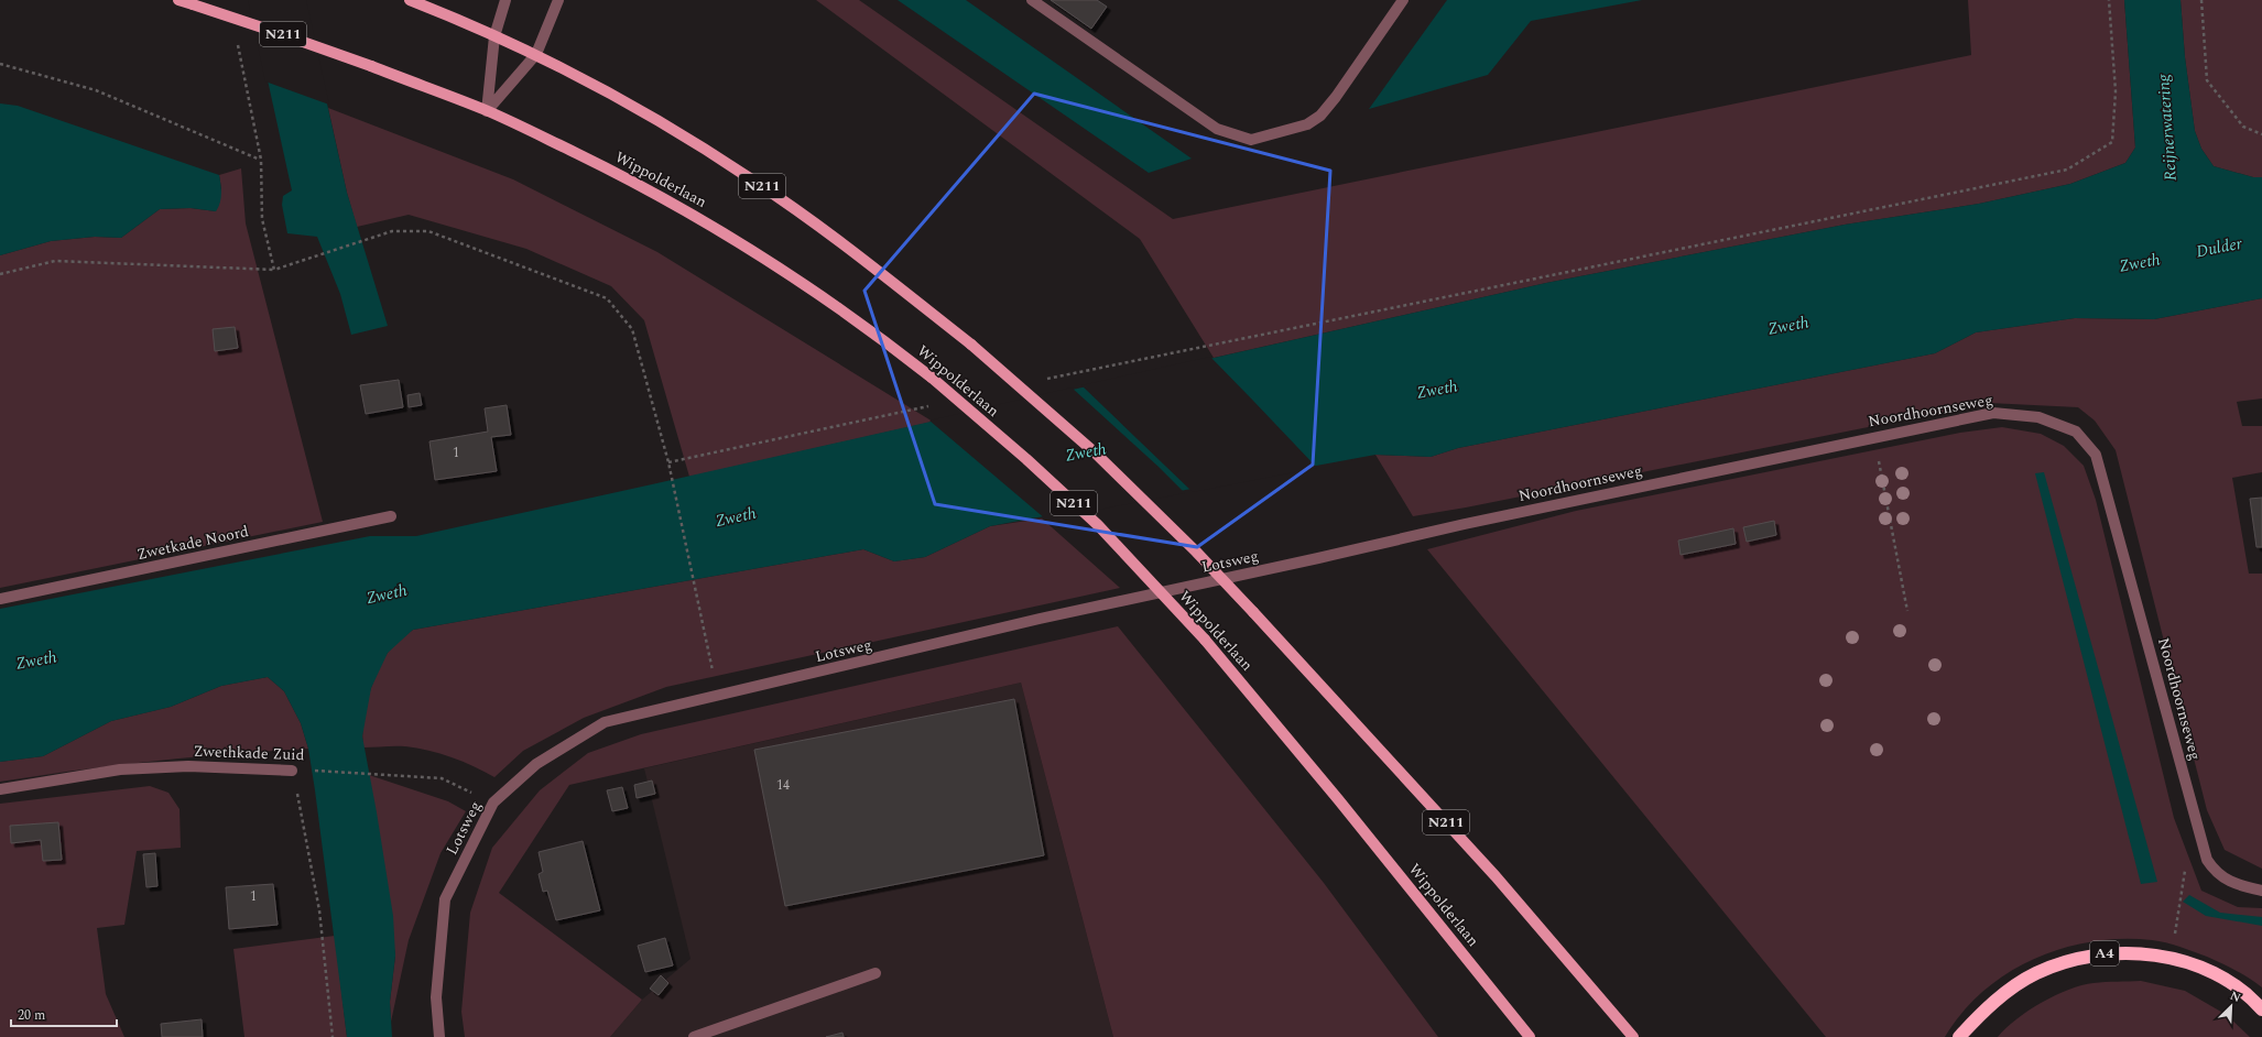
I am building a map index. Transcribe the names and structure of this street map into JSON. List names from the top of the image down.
{
  "streets": {
    "highway": ["A4"],
    "main road": ["N211", "Wippolderlaan"],
    "street": [
      "Noordhoornseweg",
      "Zwetkade Noord",
      "Lotsweg",
      "Zwethkade Zuid"
    ]
  },
  "crossings": [
    ["Noordhoornseweg", "Lotsweg"],
    ["Lotsweg", "Zwethkade Zuid"]
  ],
  "water": ["Reijnerwatering", "Dulder", "Zweth"],
  "house_numbers": ["1", "14", "1"],
  "scale_bar": "20 m",
  "north": "top right"
}
